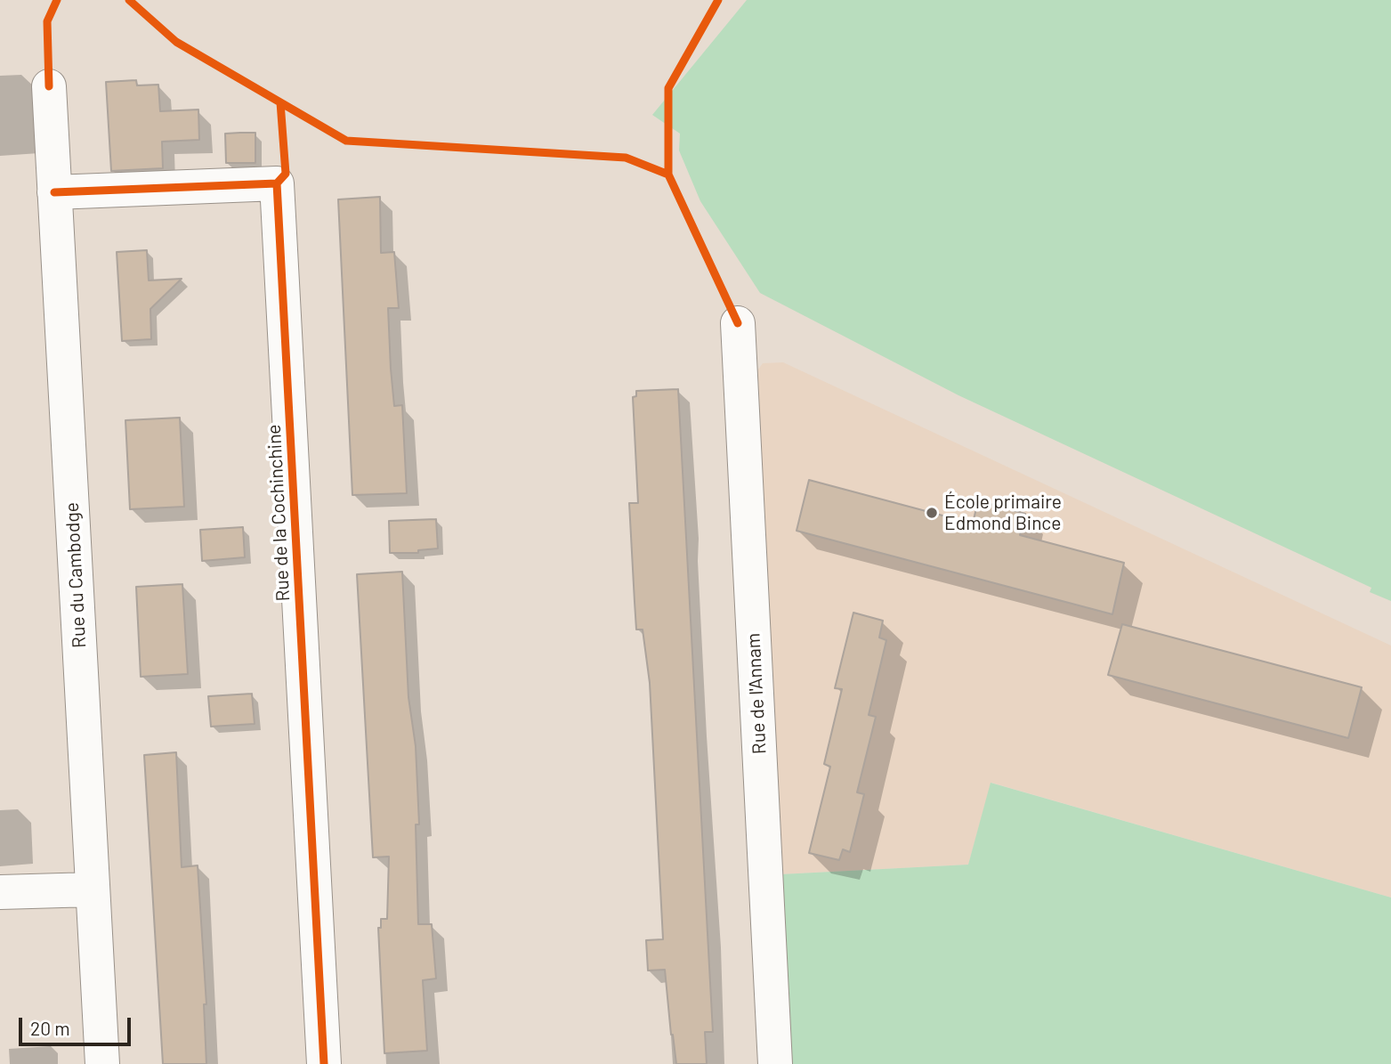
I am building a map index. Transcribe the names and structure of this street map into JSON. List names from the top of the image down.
{
  "streets": {
    "street": ["Rue de la Cochinchine", "Rue du Cambodge", "Rue de l'Annam"]
  },
  "crossings": [
    ["Rue de la Cochinchine", "Rue du Cambodge"]
  ],
  "places": ["École primaire Edmond Bince"],
  "scale_bar": "20 m"
}
